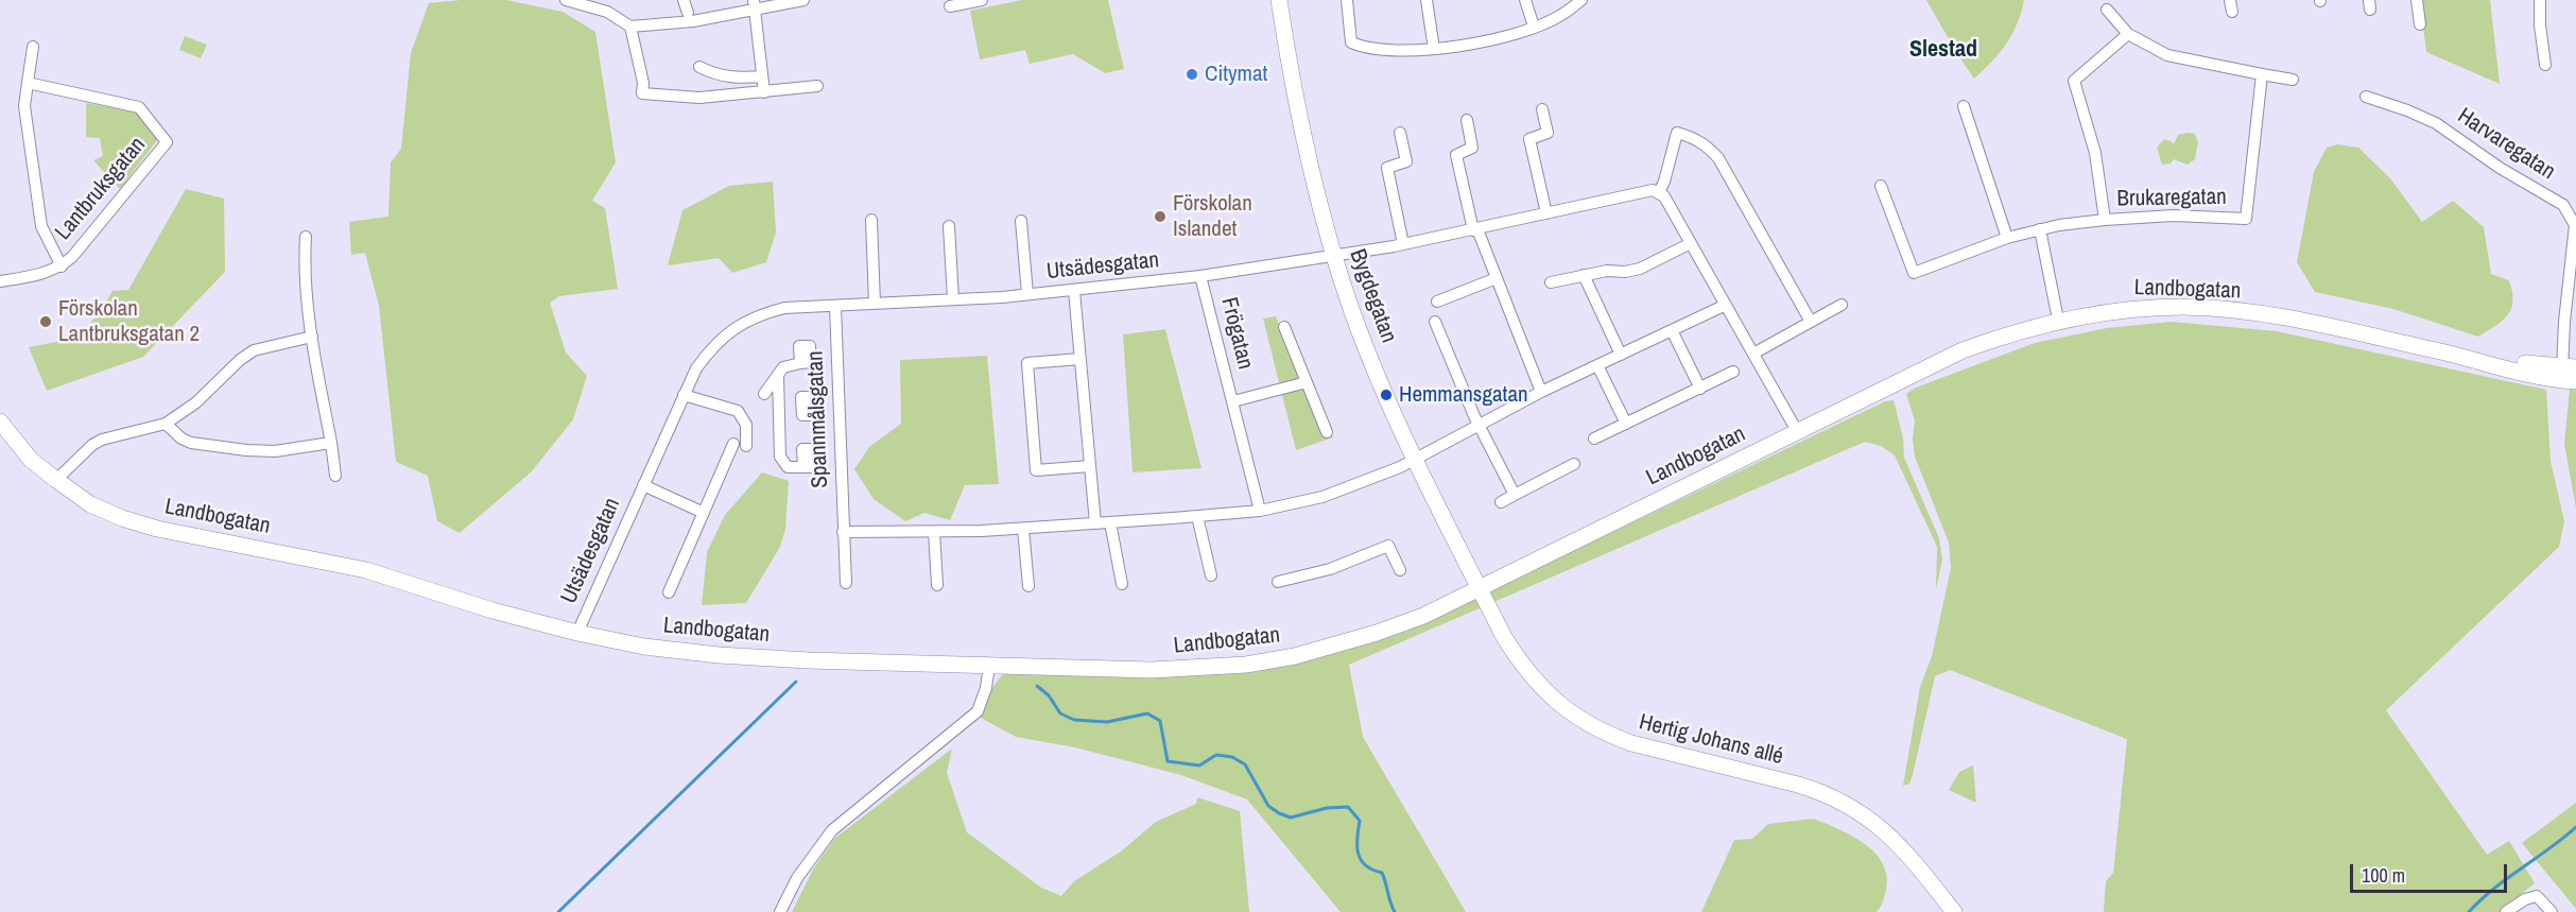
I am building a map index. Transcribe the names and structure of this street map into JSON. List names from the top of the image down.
{
  "streets": {
    "street": [
      "Harvaregatan",
      "Lantbruksgatan",
      "Brukaregatan",
      "Utsädesgatan",
      "Landbogatan",
      "Bygdegatan",
      "Frögatan",
      "Spannmålsgatan",
      "Hertig Johans allé"
    ]
  },
  "crossings": [
    ["Harvaregatan", "Landbogatan"],
    ["Utsädesgatan", "Landbogatan"],
    ["Utsädesgatan", "Bygdegatan"],
    ["Utsädesgatan", "Frögatan"],
    ["Utsädesgatan", "Spannmålsgatan"],
    ["Landbogatan", "Bygdegatan"],
    ["Landbogatan", "Hertig Johans allé"],
    ["Bygdegatan", "Hertig Johans allé"]
  ],
  "districts": ["Slestad"],
  "places": [
    "Citymat",
    "Förskolan Islandet",
    "Förskolan Lantbruksgatan 2",
    "Hemmansgatan"
  ],
  "scale_bar": "100 m"
}
